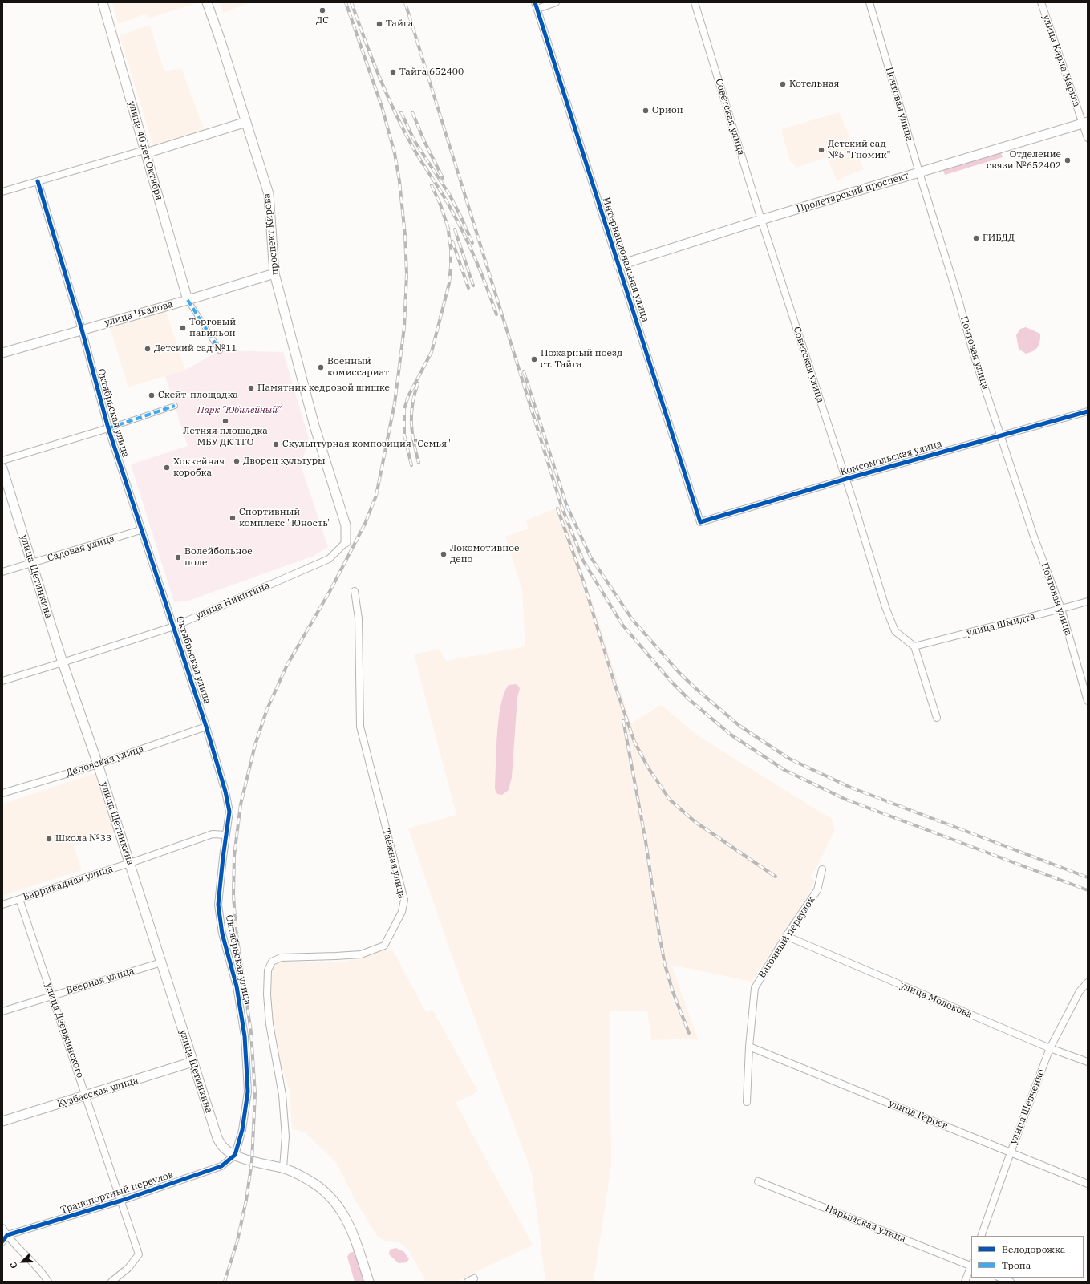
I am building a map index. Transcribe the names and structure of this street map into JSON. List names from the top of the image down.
{
  "streets": {
    "street": [
      "улица Карла Маркса",
      "Почтовая улица",
      "Советская улица",
      "улица 40 лет Октября",
      "Пролетарский проспект",
      "проспект Кирова",
      "Интернациональная улица",
      "улица Чкалова",
      "Октябрьская улица",
      "Комсомольская улица",
      "Садовая улица",
      "улица Щетинкина",
      "улица Никитина",
      "улица Шмидта",
      "Деповская улица",
      "Таёжная улица",
      "Баррикадная улица",
      "Вагонный переулок",
      "Веерная улица",
      "улица Молокова",
      "улица Дзержинского",
      "Кузбасская улица",
      "улица Шевченко",
      "улица Героев",
      "Транспортный переулок",
      "Нарымская улица"
    ]
  },
  "crossings": [
    ["улица Карла Маркса", "Пролетарский проспект"],
    ["Почтовая улица", "Пролетарский проспект"],
    ["Почтовая улица", "Комсомольская улица"],
    ["Почтовая улица", "улица Шмидта"],
    ["Советская улица", "Пролетарский проспект"],
    ["Советская улица", "Комсомольская улица"],
    ["Советская улица", "улица Шмидта"],
    ["улица 40 лет Октября", "улица Чкалова"],
    ["Пролетарский проспект", "Интернациональная улица"],
    ["проспект Кирова", "улица Чкалова"],
    ["проспект Кирова", "улица Никитина"],
    ["Интернациональная улица", "Комсомольская улица"],
    ["улица Чкалова", "Октябрьская улица"],
    ["Октябрьская улица", "Садовая улица"],
    ["Октябрьская улица", "улица Щетинкина"],
    ["Октябрьская улица", "улица Никитина"],
    ["Октябрьская улица", "Деповская улица"],
    ["Октябрьская улица", "Баррикадная улица"],
    ["Октябрьская улица", "Транспортный переулок"],
    ["Садовая улица", "улица Щетинкина"],
    ["улица Щетинкина", "улица Никитина"],
    ["улица Щетинкина", "Деповская улица"],
    ["улица Щетинкина", "Таёжная улица"],
    ["улица Щетинкина", "Баррикадная улица"],
    ["улица Щетинкина", "Веерная улица"],
    ["улица Щетинкина", "Кузбасская улица"],
    ["улица Щетинкина", "Транспортный переулок"],
    ["Баррикадная улица", "улица Дзержинского"],
    ["Вагонный переулок", "улица Молокова"],
    ["Вагонный переулок", "улица Героев"],
    ["Веерная улица", "улица Дзержинского"],
    ["улица Молокова", "улица Шевченко"],
    ["улица Дзержинского", "Кузбасская улица"],
    ["улица Дзержинского", "Транспортный переулок"],
    ["улица Шевченко", "улица Героев"]
  ],
  "parks": ["Парк \"Юбилейный\""],
  "places": [
    "ДС",
    "Тайга",
    "Тайга 652400",
    "Котельная",
    "Орион",
    "Детский сад №5 \"Гномик\"",
    "Отделение связи №652402",
    "ГИБДД",
    "Торговый павильон",
    "Детский сад №11",
    "Пожарный поезд ст. Тайга",
    "Военный комиссариат",
    "Памятник кедровой шишке",
    "Скейт-площадка",
    "Летняя площадка МБУ ДК ТГО",
    "Скульптурная композиция \"Семья\"",
    "Дворец культуры",
    "Хоккейная коробка",
    "Спортивный комплекс \"Юность\"",
    "Локомотивное депо",
    "Волейбольное поле",
    "Школа №33"
  ],
  "legend": ["Велодорожка", "Тропа"],
  "north": "bottom left"
}
